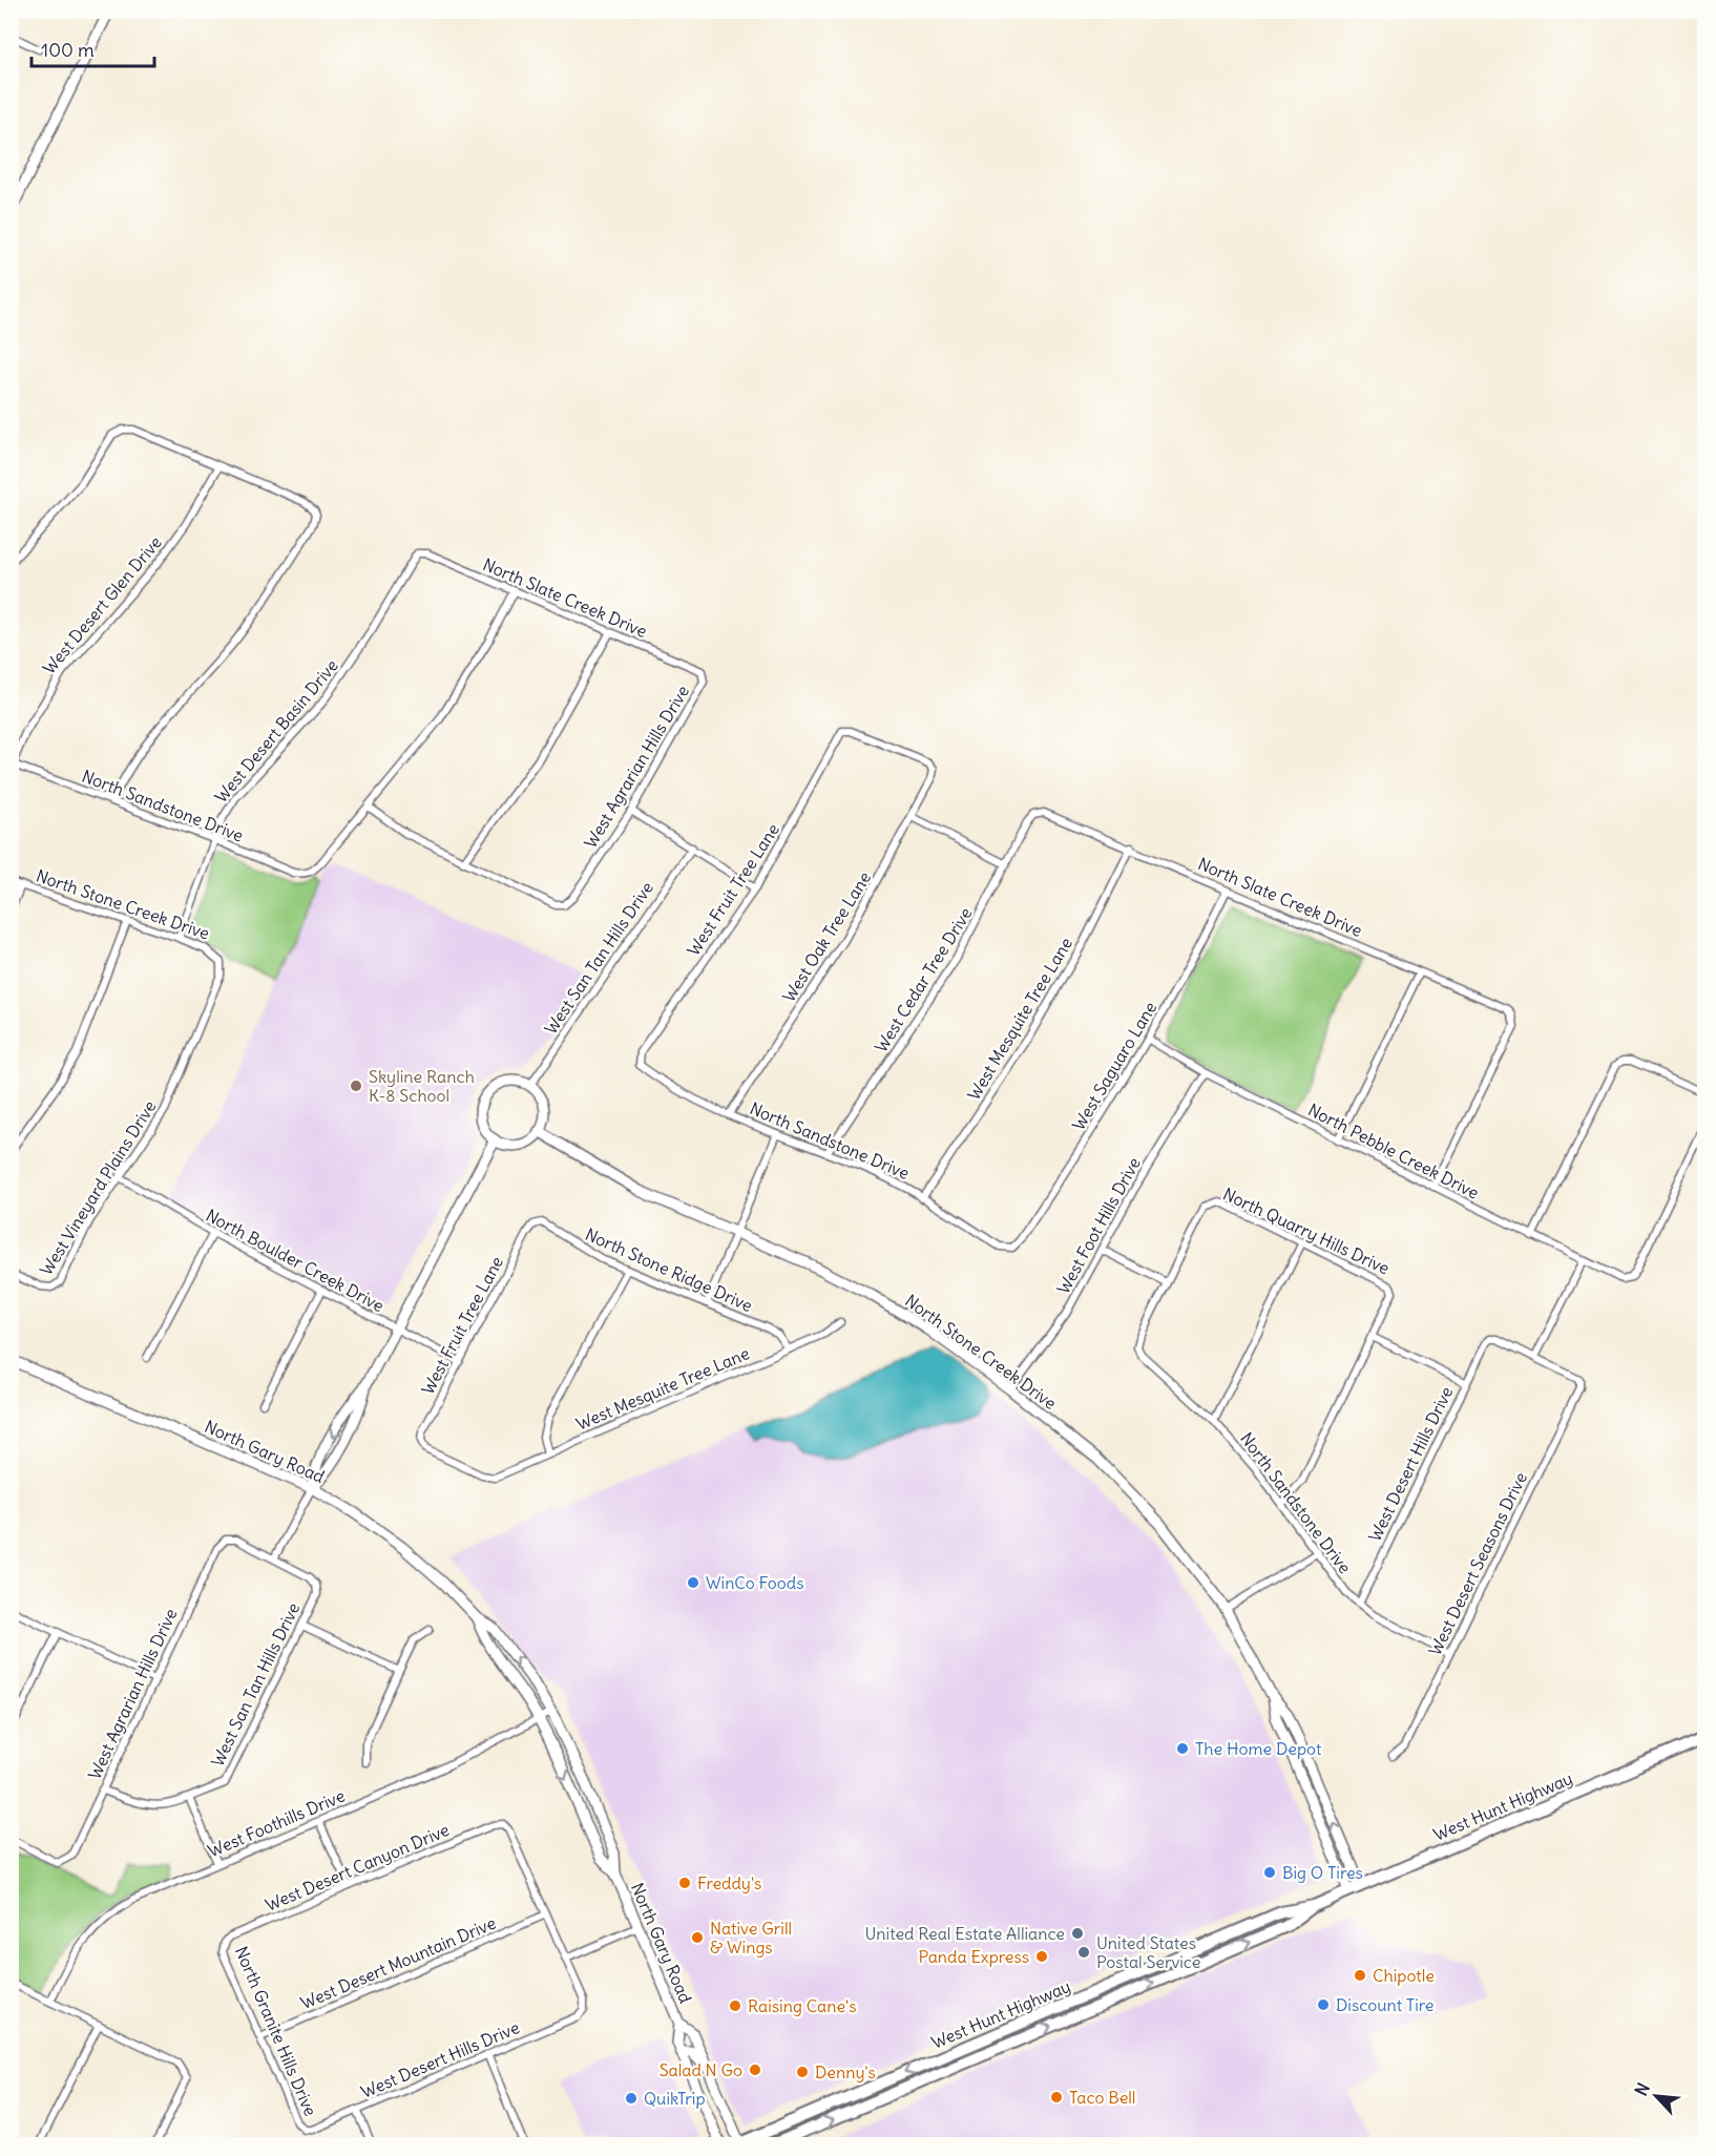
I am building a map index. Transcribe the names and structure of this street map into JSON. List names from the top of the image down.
{
  "streets": {
    "main road": ["West Hunt Highway"],
    "street": [
      "North Slate Creek Drive",
      "West Desert Glen Drive",
      "West Desert Basin Drive",
      "West Agrarian Hills Drive",
      "North Sandstone Drive",
      "West Fruit Tree Lane",
      "North Stone Creek Drive",
      "West Oak Tree Lane",
      "West San Tan Hills Drive",
      "West Cedar Tree Drive",
      "West Mesquite Tree Lane",
      "West Saguaro Lane",
      "North Pebble Creek Drive",
      "West Vineyard Plains Drive",
      "West Foot Hills Drive",
      "North Quarry Hills Drive",
      "North Boulder Creek Drive",
      "North Stone Ridge Drive",
      "North Gary Road",
      "West Desert Hills Drive",
      "West Desert Seasons Drive",
      "West Foothills Drive",
      "West Desert Canyon Drive",
      "West Desert Mountain Drive",
      "North Granite Hills Drive"
    ]
  },
  "crossings": [
    ["North Slate Creek Drive", "West Desert Basin Drive"],
    ["North Slate Creek Drive", "West Agrarian Hills Drive"],
    ["North Slate Creek Drive", "West Cedar Tree Drive"],
    ["North Slate Creek Drive", "West Mesquite Tree Lane"],
    ["North Slate Creek Drive", "West Saguaro Lane"],
    ["North Slate Creek Drive", "North Pebble Creek Drive"],
    ["West Desert Glen Drive", "North Sandstone Drive"],
    ["West Desert Basin Drive", "North Sandstone Drive"],
    ["West Desert Basin Drive", "North Stone Creek Drive"],
    ["West Agrarian Hills Drive", "West San Tan Hills Drive"],
    ["North Sandstone Drive", "West Fruit Tree Lane"],
    ["North Sandstone Drive", "West Oak Tree Lane"],
    ["North Sandstone Drive", "West Cedar Tree Drive"],
    ["North Sandstone Drive", "West Mesquite Tree Lane"],
    ["North Sandstone Drive", "West Saguaro Lane"],
    ["North Sandstone Drive", "North Quarry Hills Drive"],
    ["North Sandstone Drive", "West Desert Hills Drive"],
    ["North Sandstone Drive", "West Desert Seasons Drive"],
    ["West Fruit Tree Lane", "West Oak Tree Lane"],
    ["West Fruit Tree Lane", "West Mesquite Tree Lane"],
    ["West Fruit Tree Lane", "North Boulder Creek Drive"],
    ["West Fruit Tree Lane", "North Stone Ridge Drive"],
    ["North Stone Creek Drive", "West San Tan Hills Drive"],
    ["North Stone Creek Drive", "West Vineyard Plains Drive"],
    ["North Stone Creek Drive", "West Foot Hills Drive"],
    ["North Stone Creek Drive", "West Hunt Highway"],
    ["West Mesquite Tree Lane", "North Stone Ridge Drive"],
    ["West Saguaro Lane", "North Pebble Creek Drive"],
    ["North Pebble Creek Drive", "West Foot Hills Drive"],
    ["West Vineyard Plains Drive", "North Boulder Creek Drive"],
    ["North Gary Road", "West Hunt Highway"],
    ["North Gary Road", "West Foothills Drive"],
    ["West Desert Hills Drive", "West Desert Seasons Drive"],
    ["West Desert Hills Drive", "North Granite Hills Drive"],
    ["West Desert Canyon Drive", "West Desert Mountain Drive"],
    ["West Desert Canyon Drive", "North Granite Hills Drive"],
    ["West Desert Mountain Drive", "North Granite Hills Drive"]
  ],
  "places": [
    "Skyline Ranch K-8 School",
    "WinCo Foods",
    "The Home Depot",
    "Big O Tires",
    "Freddy's",
    "United Real Estate Alliance",
    "Native Grill & Wings",
    "United States Postal Service",
    "Panda Express",
    "Chipotle",
    "Discount Tire",
    "Raising Cane's",
    "Salad N Go",
    "Denny's",
    "Taco Bell",
    "QuikTrip"
  ],
  "scale_bar": "100 m",
  "north": "top left"
}
